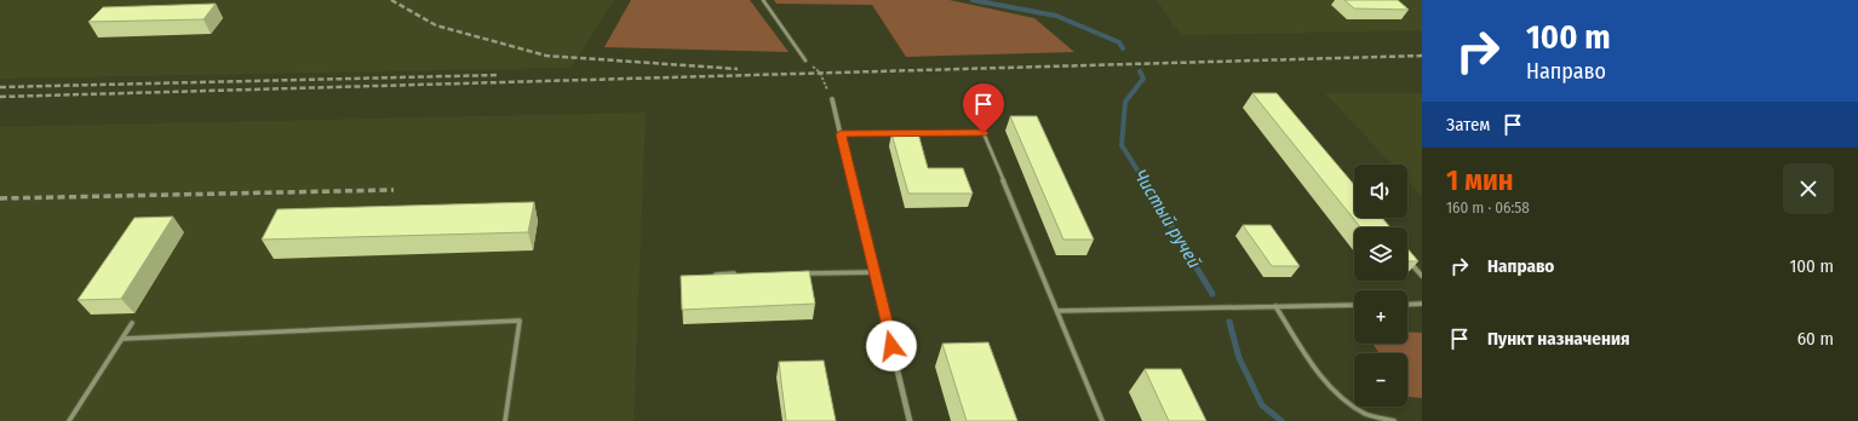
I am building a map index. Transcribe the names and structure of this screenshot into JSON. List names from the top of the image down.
{
  "water": ["Чистый ручей"],
  "page": {
    "turn": ["100 m", "Направо"],
    "then": "Затем",
    "heading": ["1 мин", "160 m · 06:58"],
    "map_buttons": ["+", "−"],
    "list": [
      {
        "name": "Направо",
        "value": "100 m"
      },
      {
        "name": "Пункт назначения",
        "value": "60 m"
      }
    ]
  }
}
